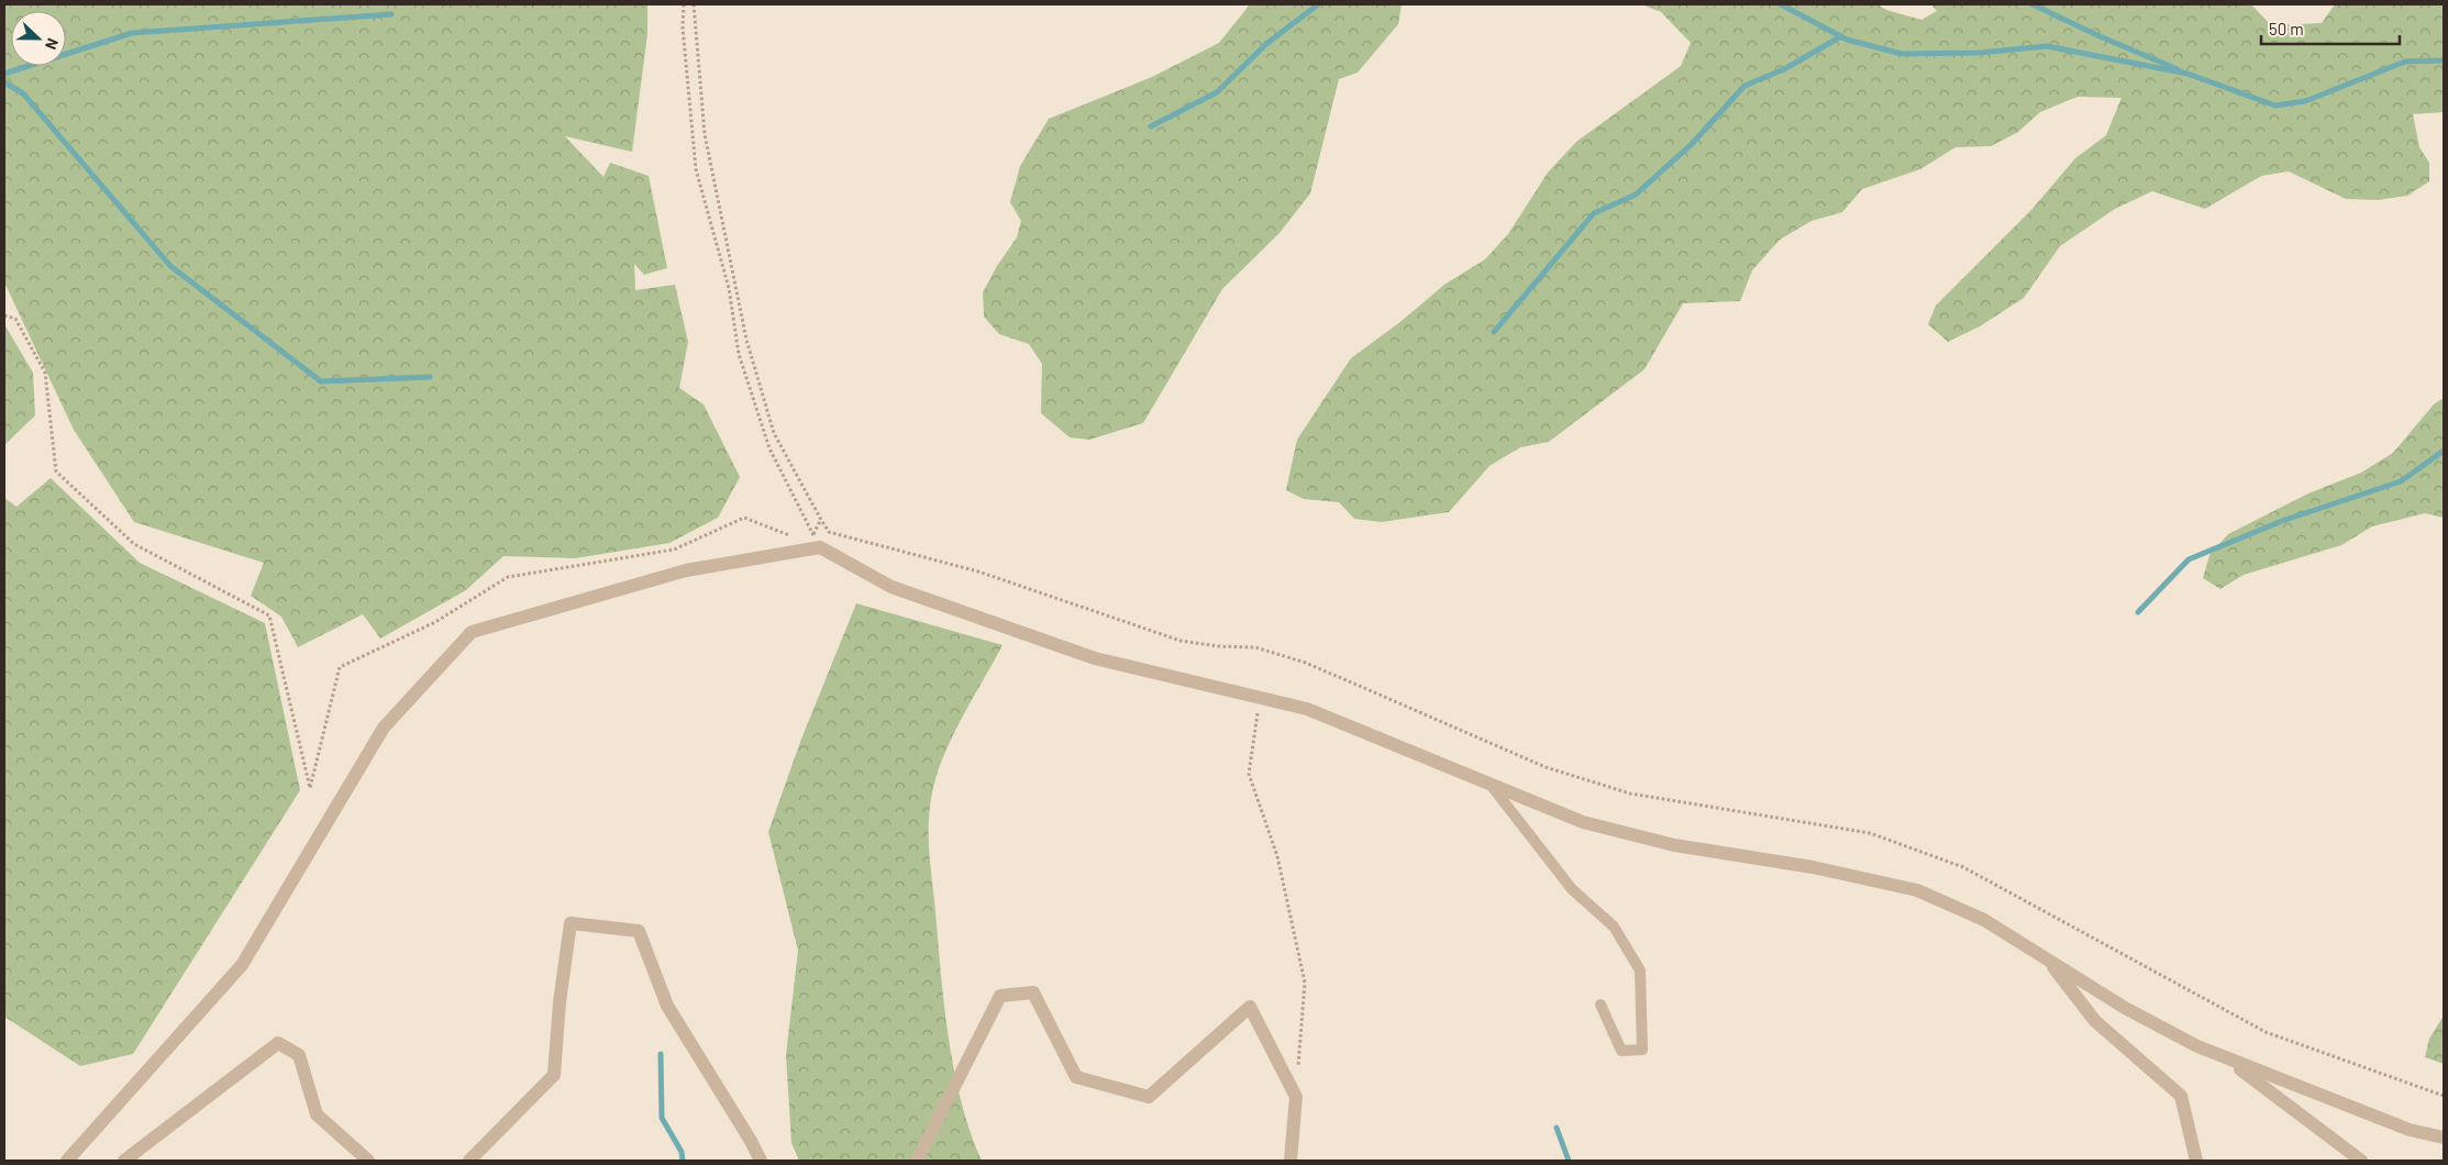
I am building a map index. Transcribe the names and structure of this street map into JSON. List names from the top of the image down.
{
  "scale_bar": "50 m",
  "north": "right"
}
